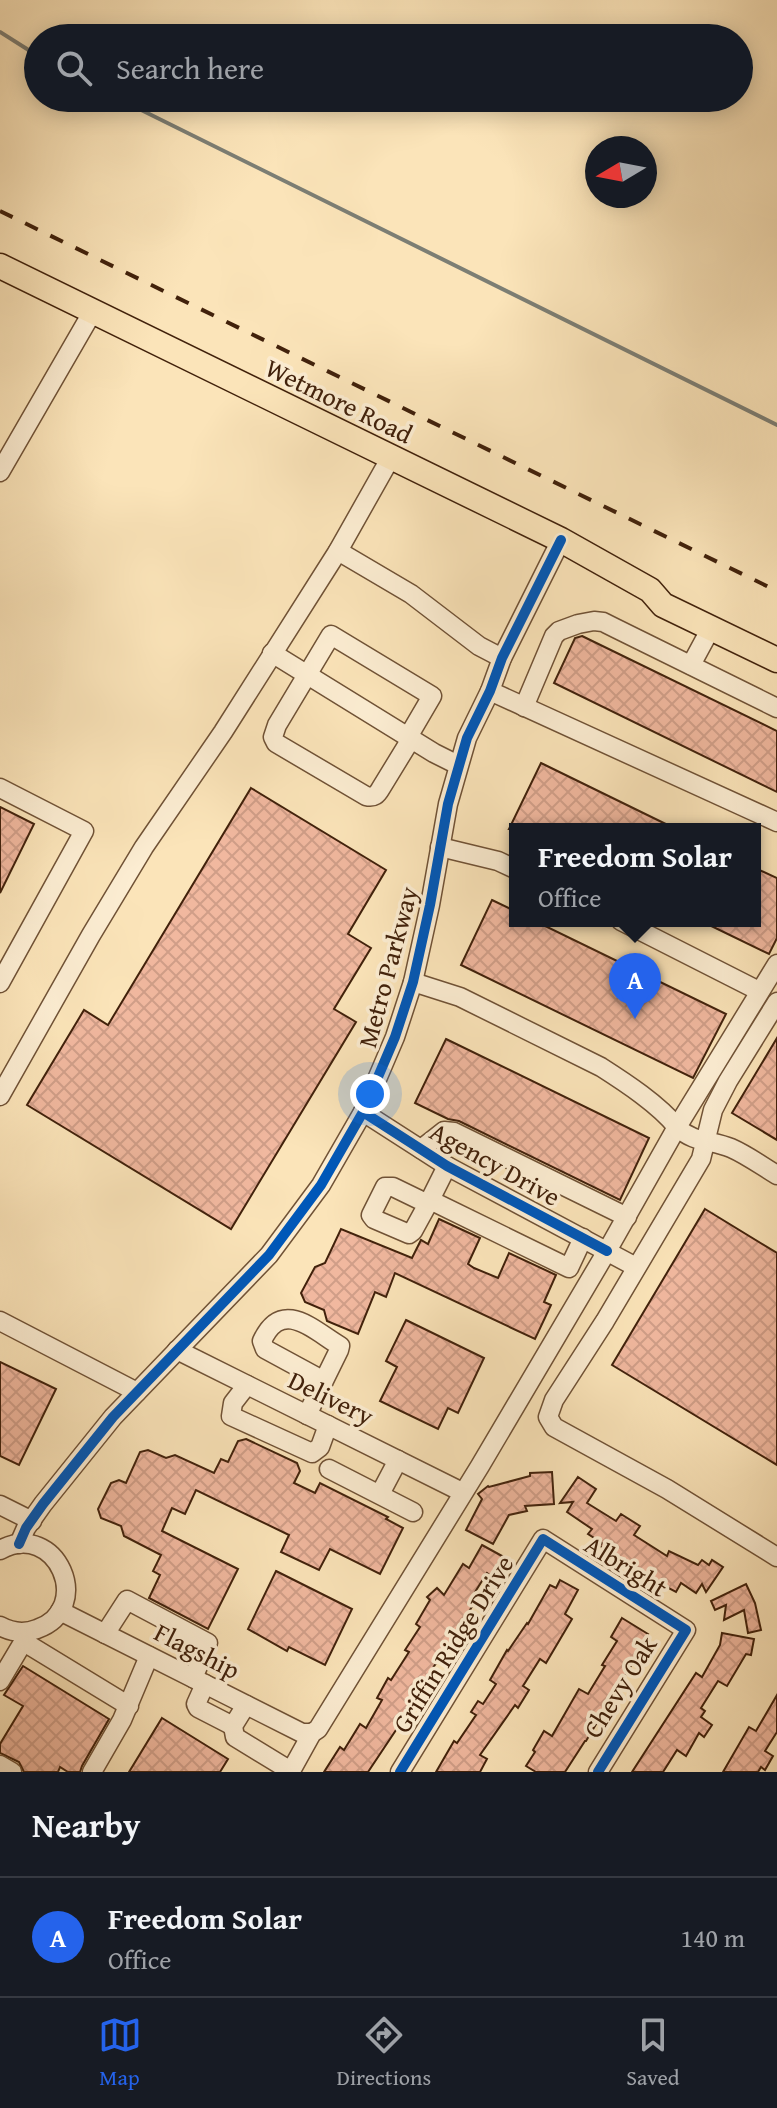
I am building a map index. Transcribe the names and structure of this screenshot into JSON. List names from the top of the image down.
{
  "streets": {
    "main road": ["Wetmore Road"],
    "street": [
      "Metro Parkway",
      "Agency Drive",
      "Delivery",
      "Albright",
      "Griffin Ridge Drive",
      "Flagship",
      "Chevy Oak"
    ]
  },
  "crossings": [
    ["Wetmore Road", "Metro Parkway"],
    ["Metro Parkway", "Agency Drive"],
    ["Metro Parkway", "Delivery"],
    ["Albright", "Griffin Ridge Drive"],
    ["Albright", "Chevy Oak"]
  ],
  "north": "left",
  "page": {
    "search": "Search here",
    "popup": ["Freedom Solar", "Office"],
    "pins": "A",
    "heading": "Nearby",
    "list": [
      {
        "mark": "A",
        "name": "Freedom Solar",
        "note": "Office",
        "value": "140 m"
      }
    ],
    "nav": ["Map", "Directions", "Saved"]
  }
}
